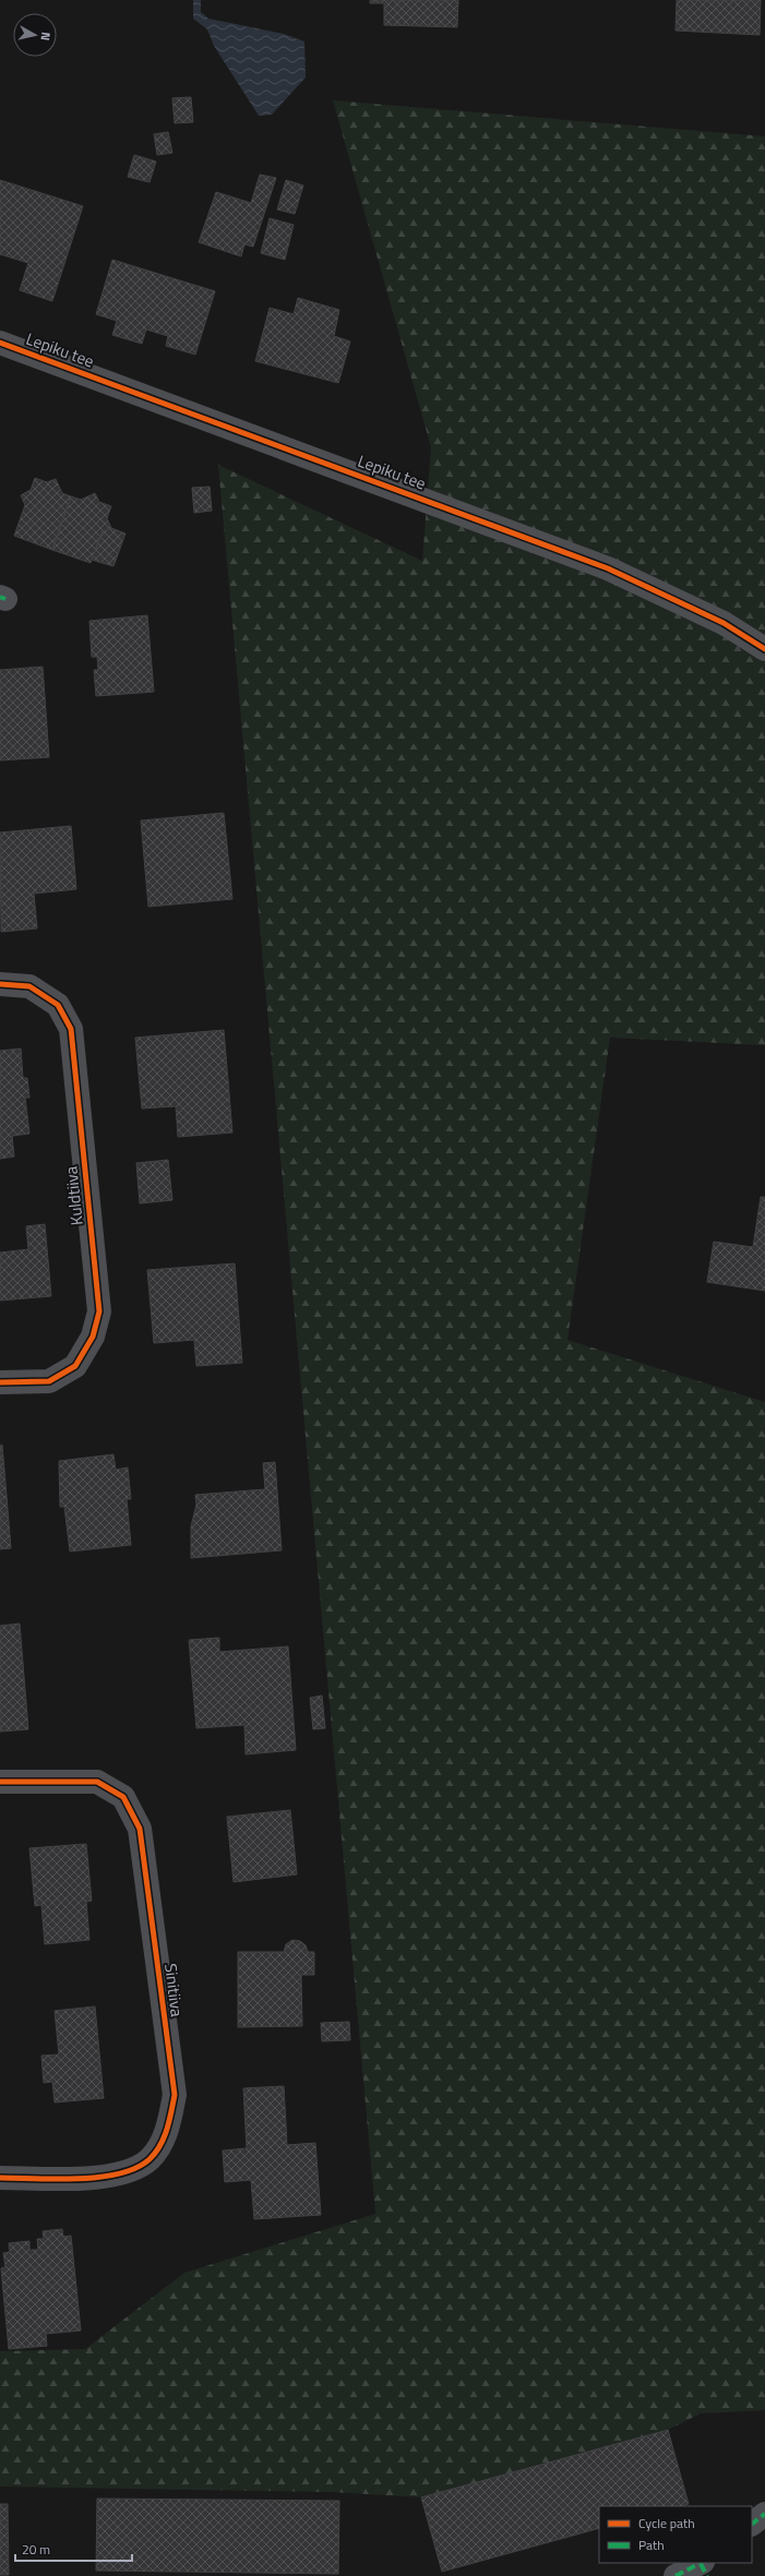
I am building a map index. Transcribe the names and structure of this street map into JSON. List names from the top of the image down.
{
  "streets": {
    "street": ["Lepiku tee", "Kuldtiiva", "Sinitiiva"]
  },
  "legend": ["Cycle path", "Path"],
  "scale_bar": "20 m",
  "north": "right"
}
